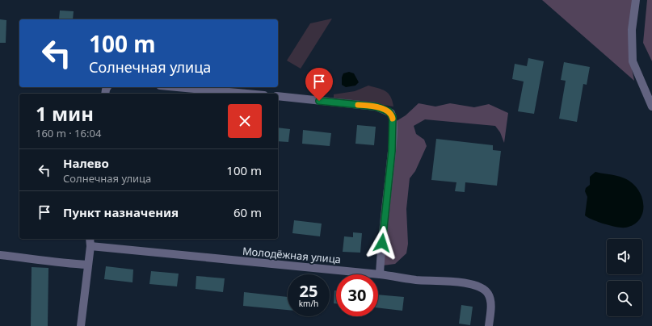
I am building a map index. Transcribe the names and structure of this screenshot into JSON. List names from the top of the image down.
{
  "streets": {
    "street": ["Молодёжная улица"]
  },
  "page": {
    "turn": ["100 m", "Солнечная улица"],
    "heading": ["1 мин", "160 m · 16:04"],
    "list": [
      {
        "name": "Налево",
        "note": "Солнечная улица",
        "value": "100 m"
      },
      {
        "name": "Пункт назначения",
        "value": "60 m"
      }
    ],
    "speed": "25 km/h",
    "limit": "30"
  }
}
